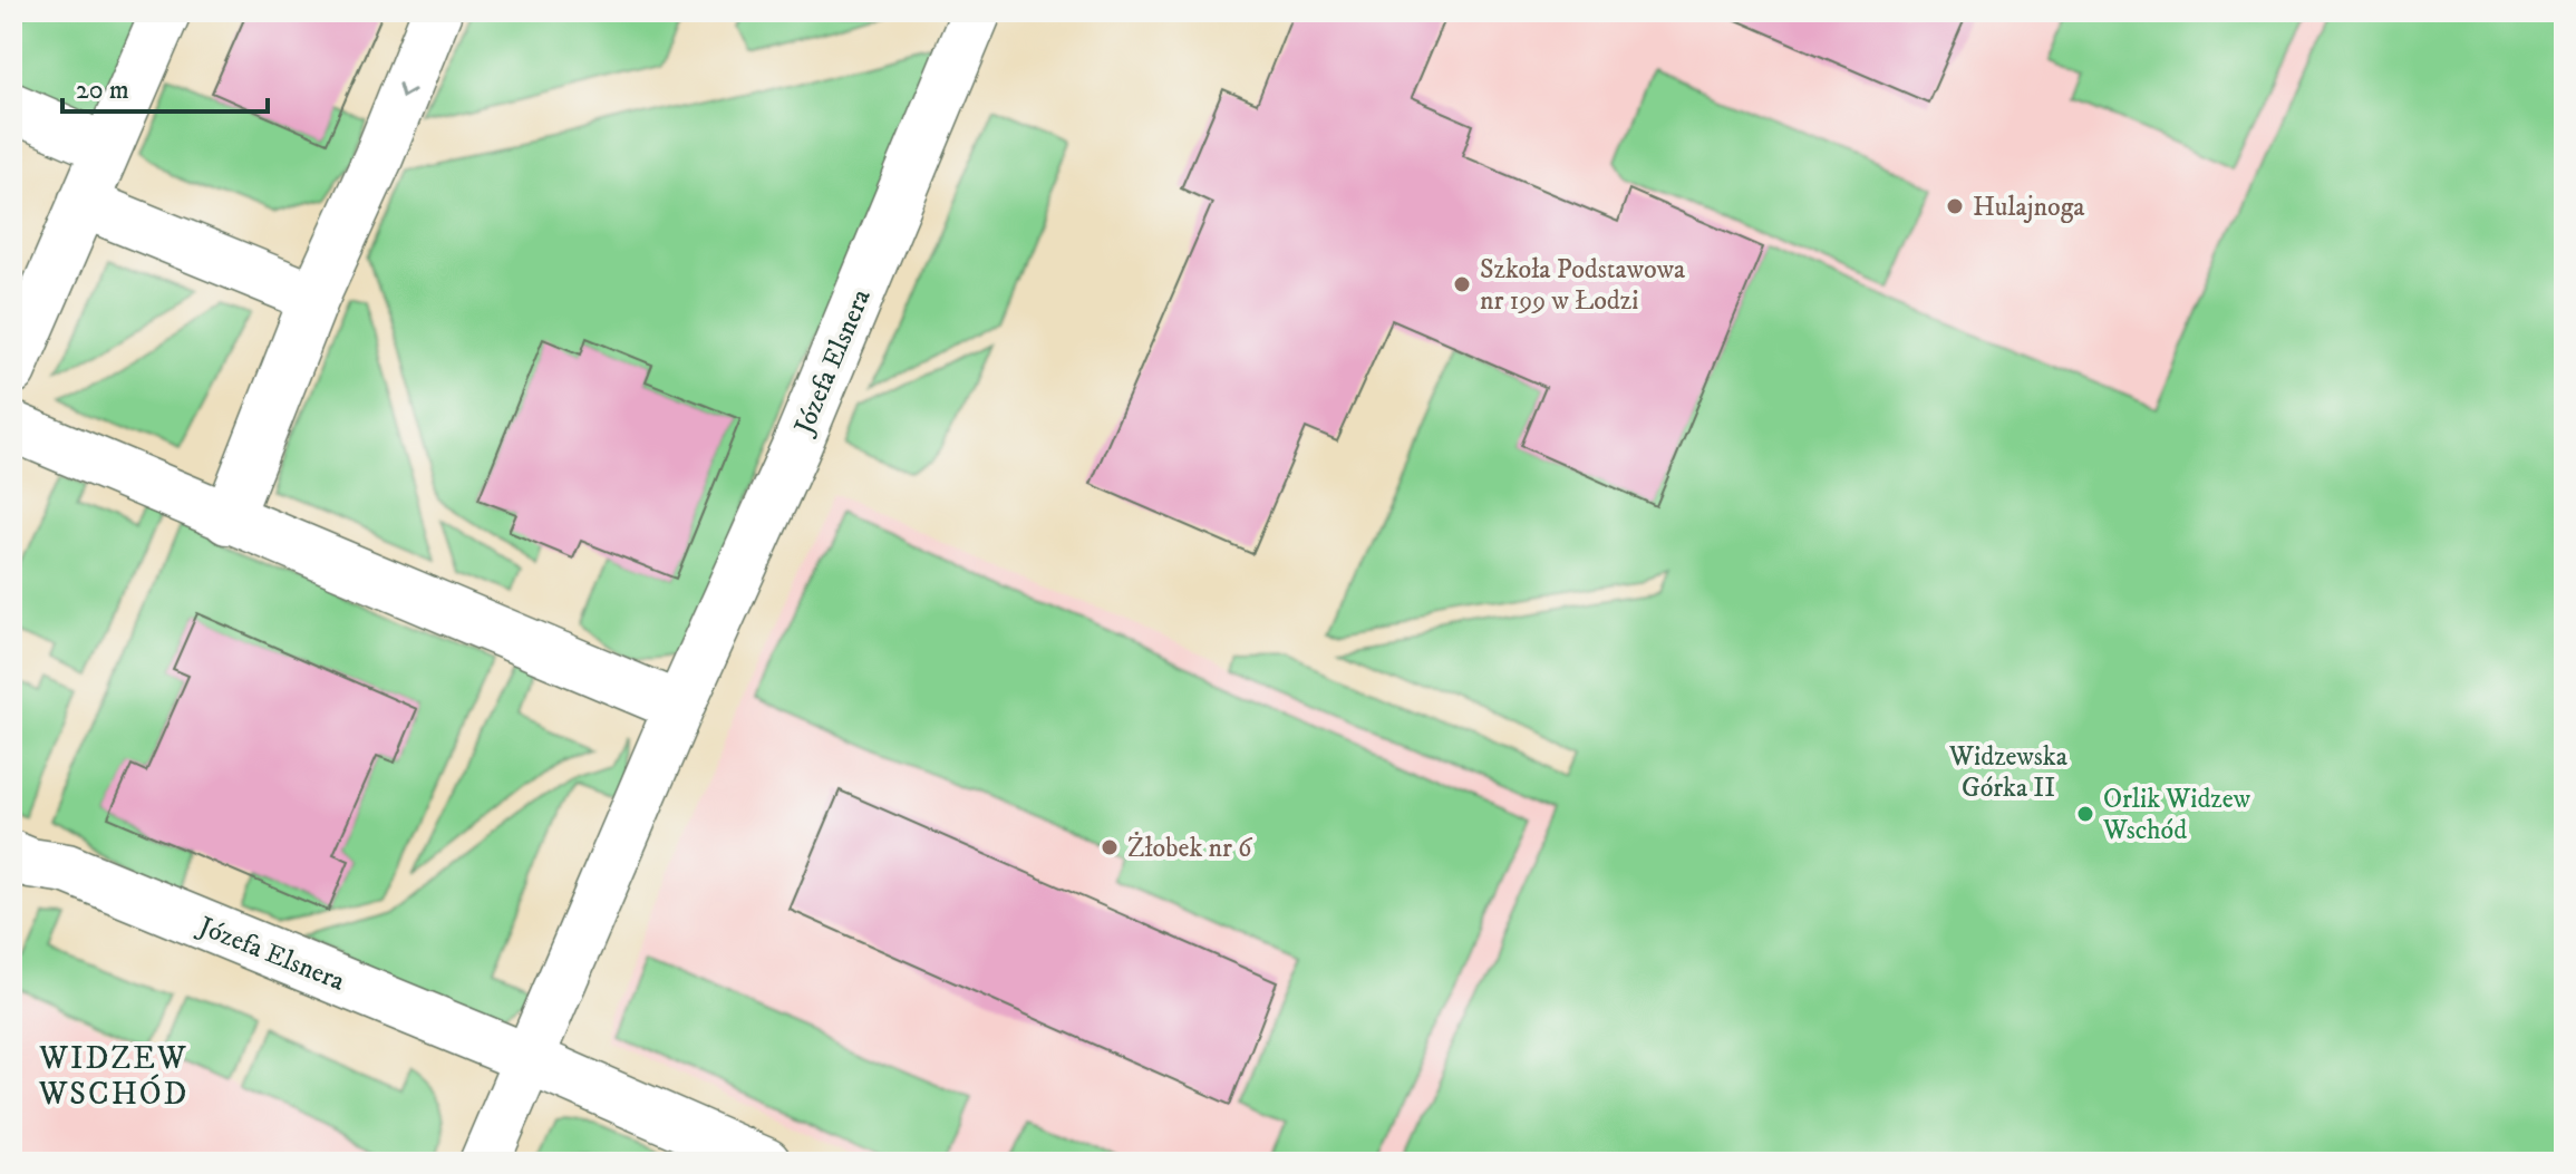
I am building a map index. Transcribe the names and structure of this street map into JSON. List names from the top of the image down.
{
  "streets": {
    "street": ["Józefa Elsnera"]
  },
  "districts": ["WIDZEW WSCHÓD"],
  "parks": ["Widzewska Górka II"],
  "places": [
    "Hulajnoga",
    "Szkoła Podstawowa nr 199 w Łodzi",
    "Orlik Widzew Wschód",
    "Żłobek nr 6"
  ],
  "scale_bar": "20 m"
}
